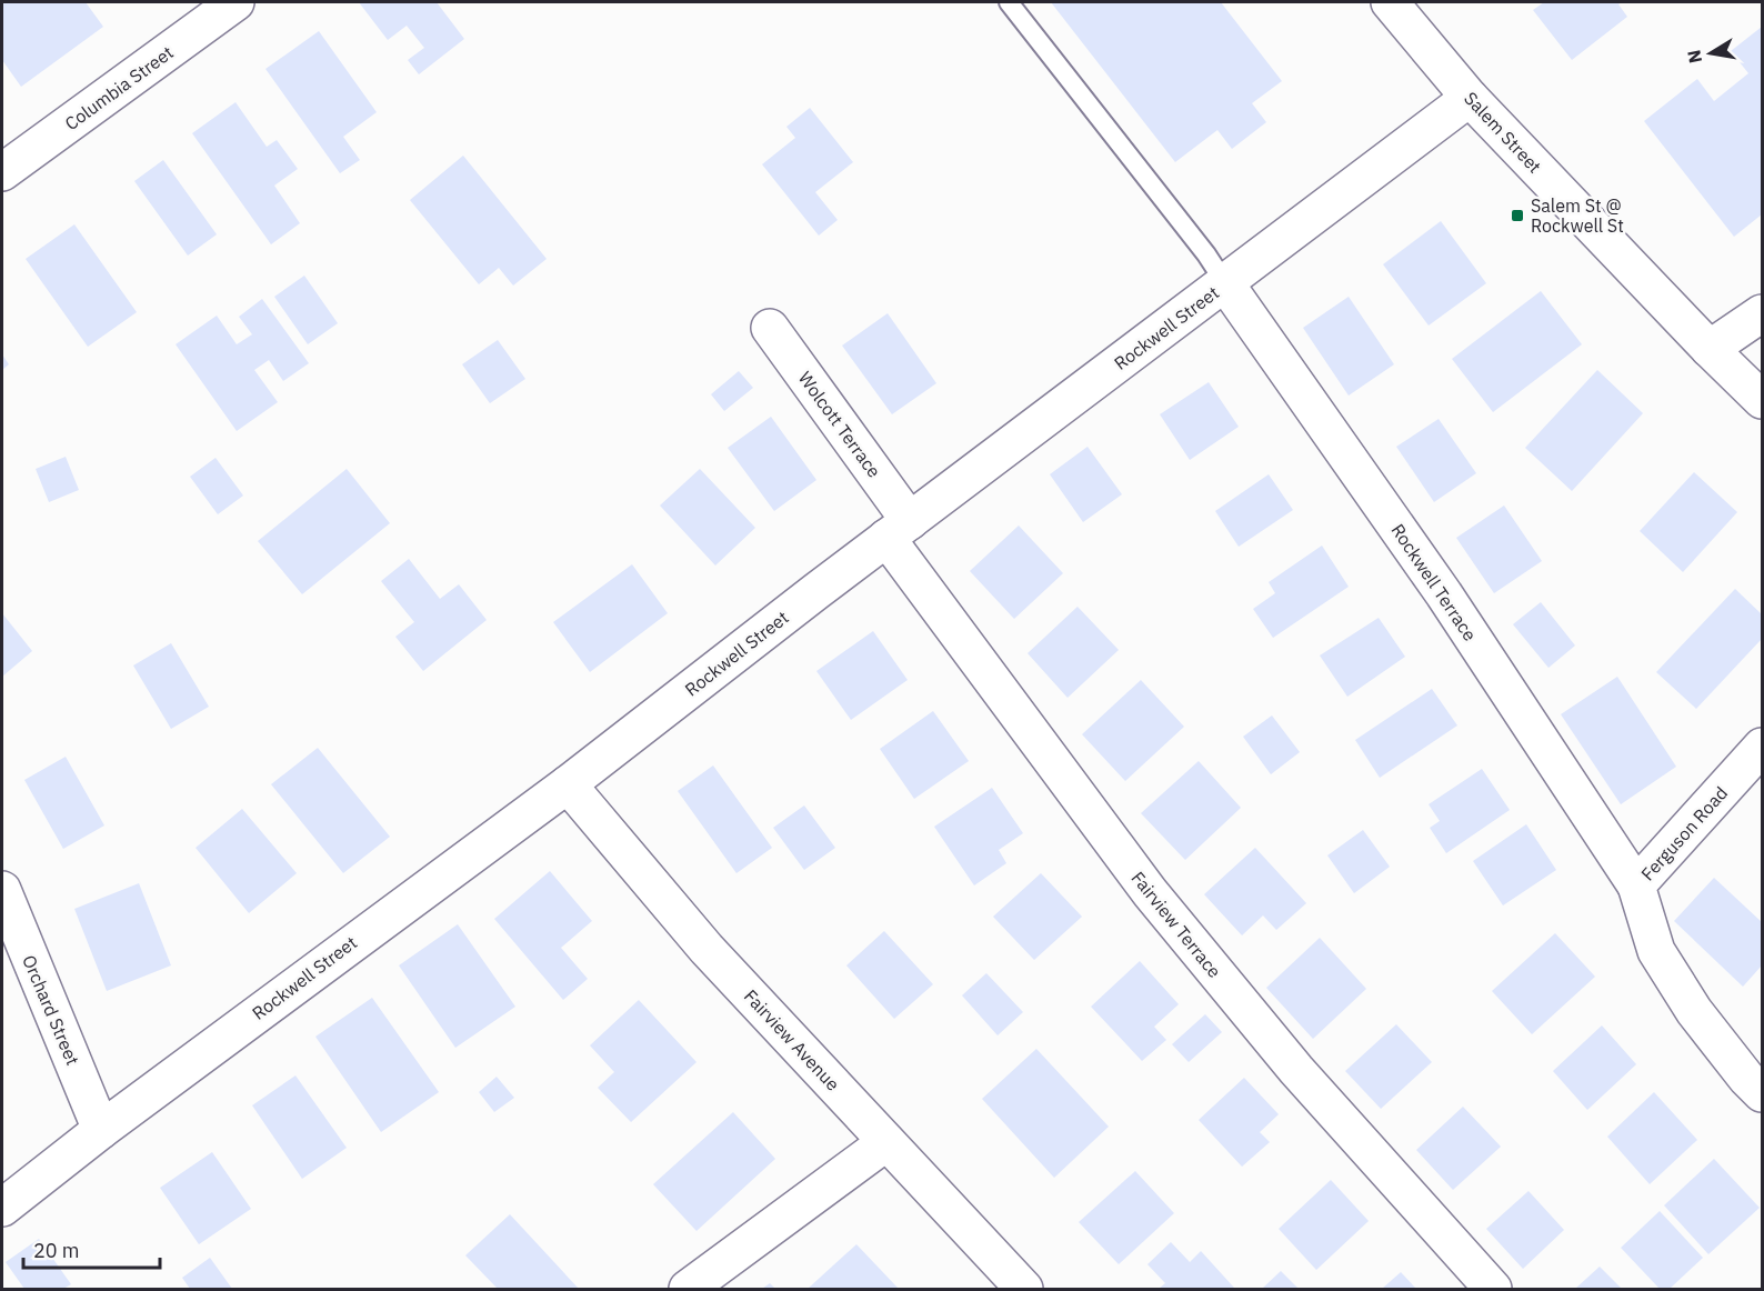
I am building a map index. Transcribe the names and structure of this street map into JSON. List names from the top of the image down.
{
  "streets": {
    "street": [
      "Columbia Street",
      "Salem Street",
      "Rockwell Street",
      "Wolcott Terrace",
      "Rockwell Terrace",
      "Ferguson Road",
      "Fairview Terrace",
      "Orchard Street",
      "Fairview Avenue"
    ]
  },
  "crossings": [
    ["Salem Street", "Rockwell Street"],
    ["Rockwell Street", "Wolcott Terrace"],
    ["Rockwell Street", "Rockwell Terrace"],
    ["Rockwell Street", "Fairview Terrace"],
    ["Rockwell Street", "Orchard Street"],
    ["Rockwell Street", "Fairview Avenue"],
    ["Wolcott Terrace", "Fairview Terrace"],
    ["Rockwell Terrace", "Ferguson Road"]
  ],
  "places": {
    "transit": ["Salem St @ Rockwell St"]
  },
  "scale_bar": "20 m",
  "north": "left"
}
